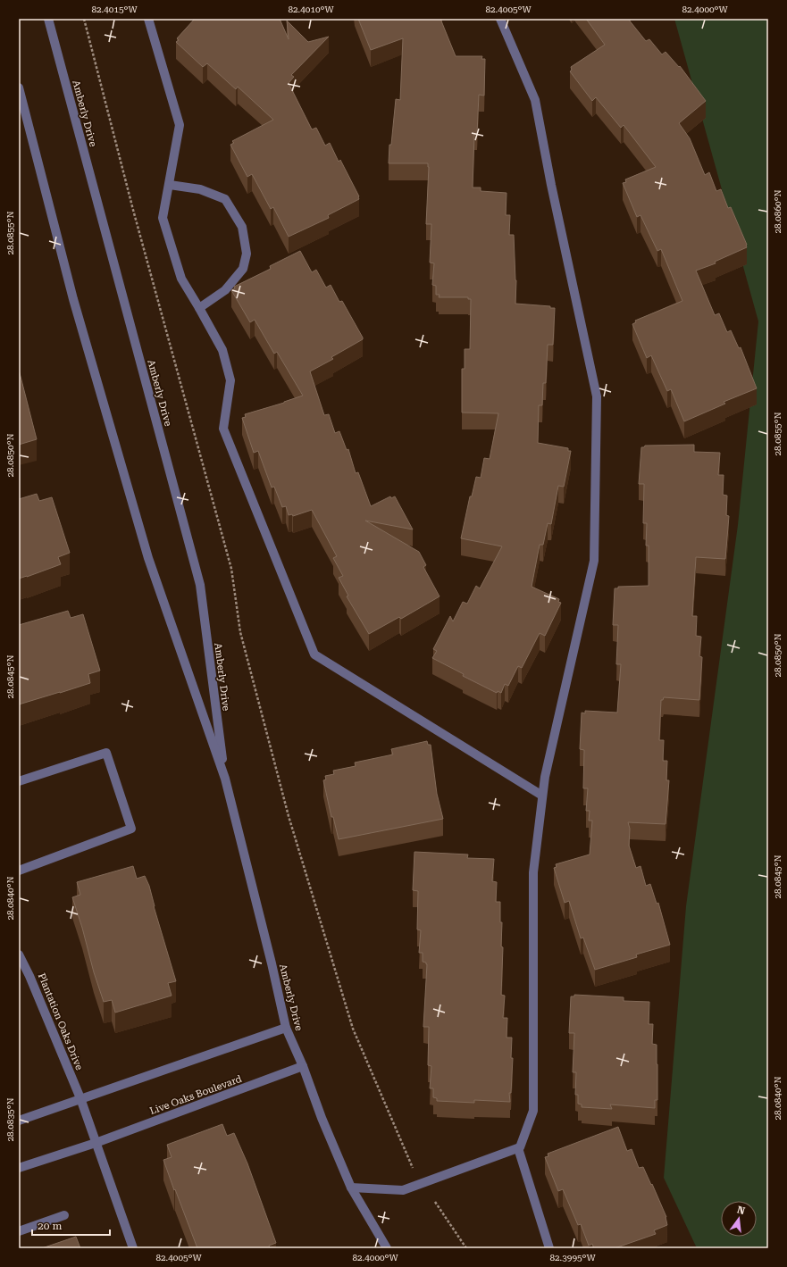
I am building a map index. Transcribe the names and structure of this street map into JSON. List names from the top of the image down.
{
  "streets": {
    "street": ["Amberly Drive", "Plantation Oaks Drive", "Live Oaks Boulevard"]
  },
  "crossings": [
    ["Amberly Drive", "Live Oaks Boulevard"]
  ],
  "scale_bar": "20 m",
  "north": "top",
  "coordinates": [
    "82.4015°W",
    "82.4010°W",
    "82.4005°W",
    "82.4000°W",
    "28.0860°N",
    "28.0855°N",
    "28.0850°N",
    "28.0845°N",
    "28.0840°N",
    "28.0835°N",
    "82.3995°W"
  ]
}
